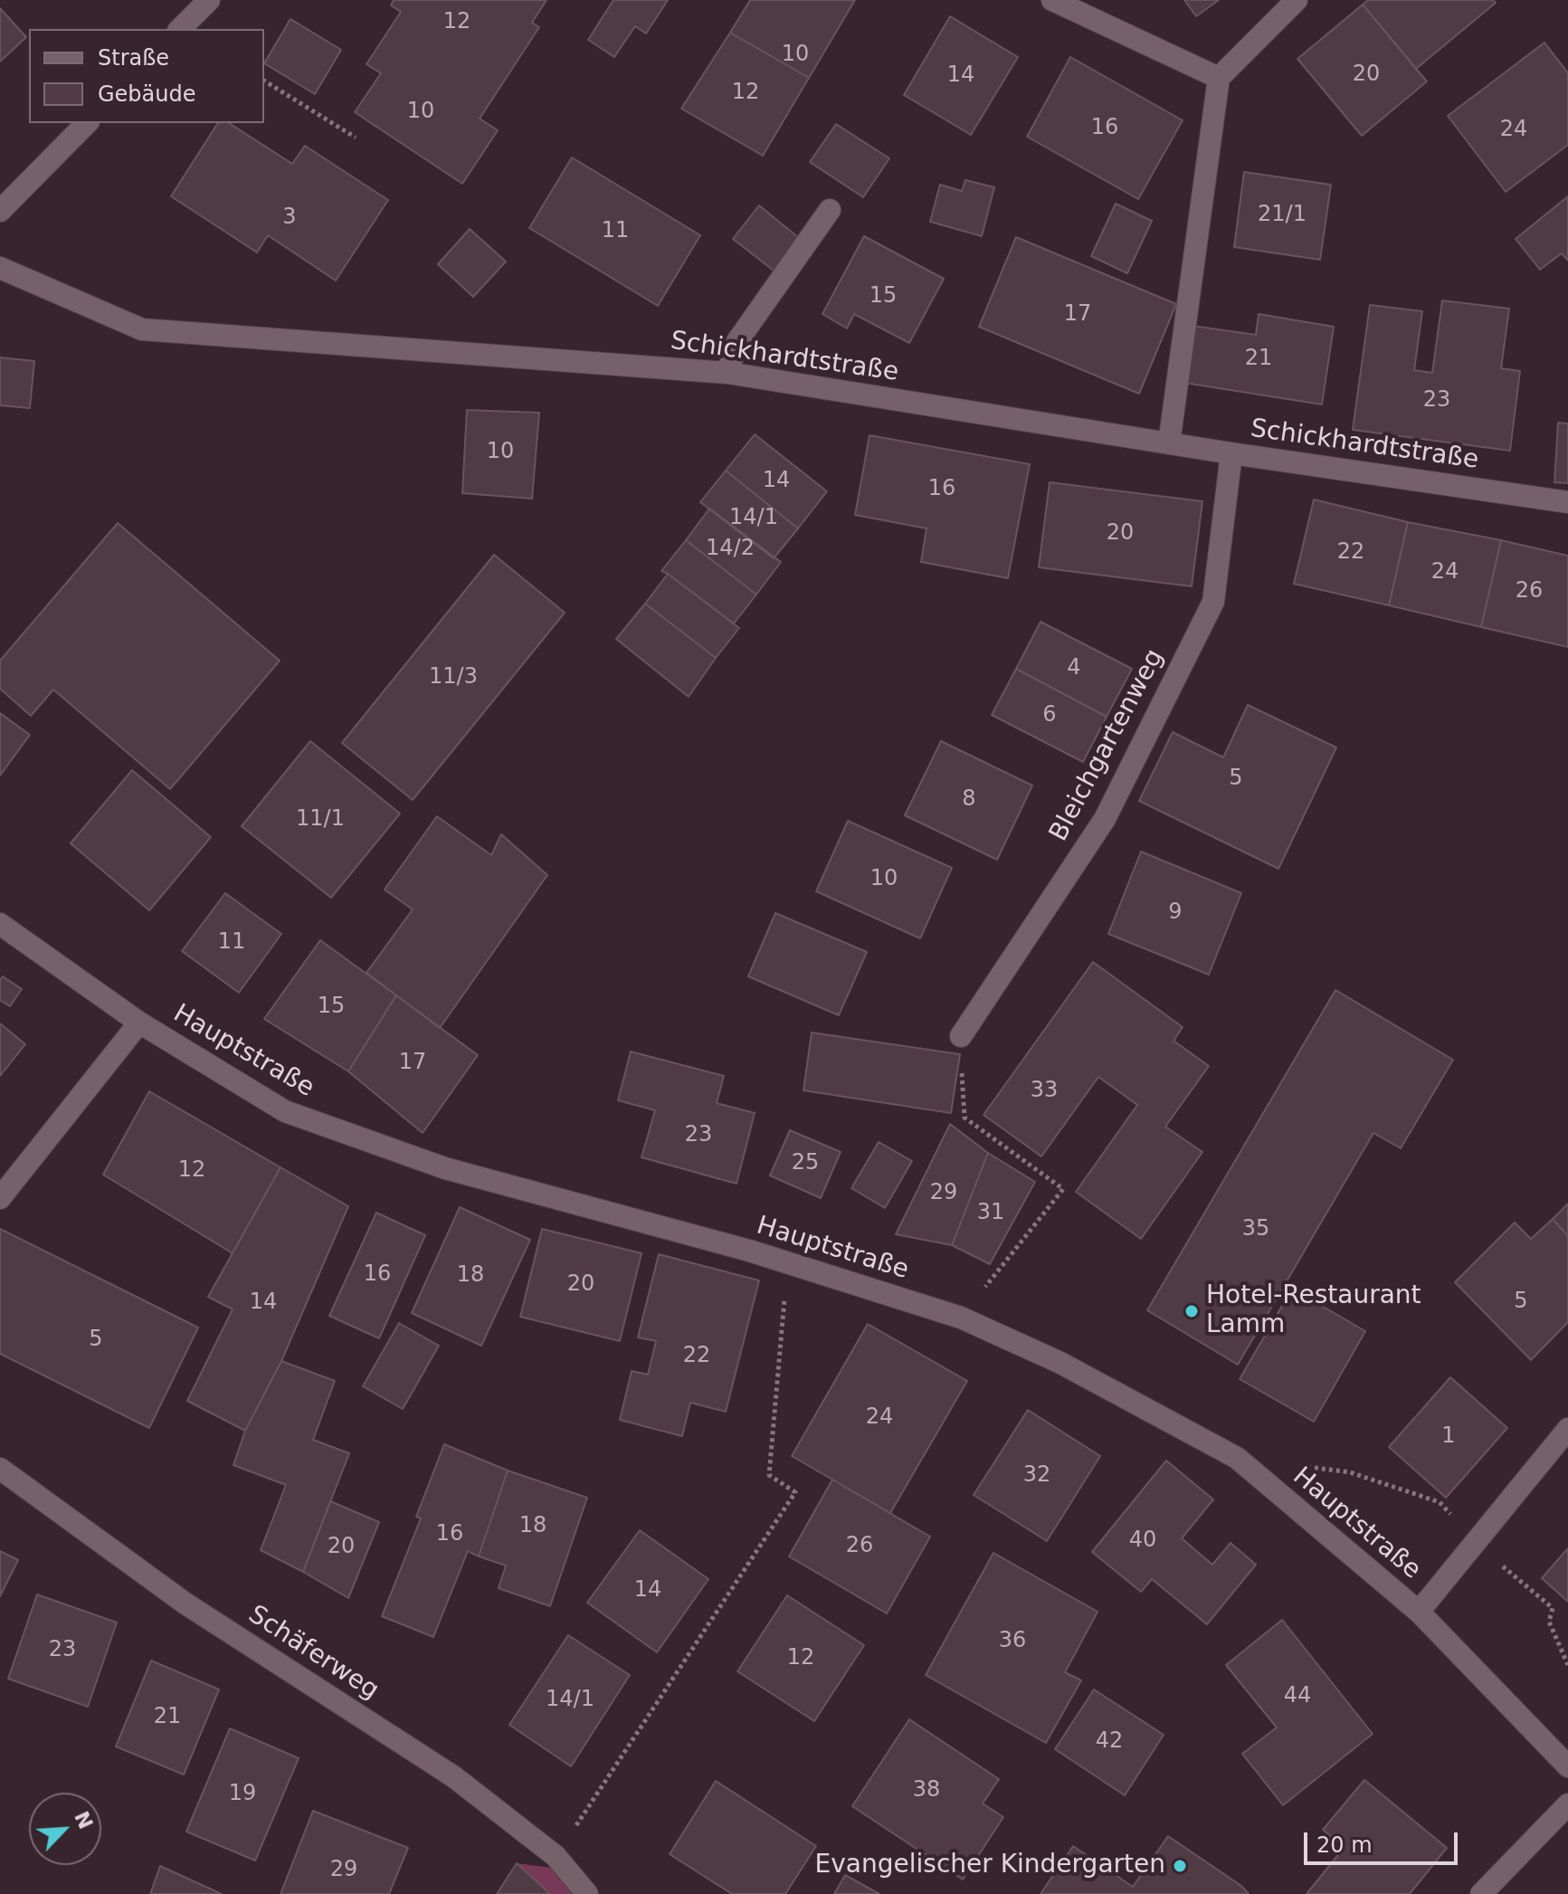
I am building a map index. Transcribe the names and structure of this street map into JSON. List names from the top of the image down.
{
  "streets": {
    "street": [
      "Schickhardtstraße",
      "Bleichgartenweg",
      "Hauptstraße",
      "Schäferweg"
    ]
  },
  "crossings": [
    ["Schickhardtstraße", "Bleichgartenweg"]
  ],
  "places": ["Hotel-Restaurant Lamm", "Evangelischer Kindergarten"],
  "house_numbers": [
    "12",
    "10",
    "20",
    "14",
    "12",
    "10",
    "16",
    "24",
    "21/1",
    "3",
    "11",
    "15",
    "17",
    "21",
    "23",
    "10",
    "14",
    "16",
    "14/1",
    "20",
    "14/2",
    "22",
    "24",
    "26",
    "4",
    "11/3",
    "6",
    "5",
    "8",
    "11/1",
    "10",
    "9",
    "11",
    "15",
    "17",
    "33",
    "23",
    "25",
    "12",
    "29",
    "31",
    "35",
    "16",
    "18",
    "20",
    "5",
    "14",
    "5",
    "22",
    "24",
    "1",
    "32",
    "18",
    "16",
    "40",
    "26",
    "20",
    "14",
    "36",
    "23",
    "12",
    "44",
    "14/1",
    "21",
    "42",
    "38",
    "19",
    "29"
  ],
  "legend": ["Straße", "Gebäude"],
  "scale_bar": "20 m",
  "north": "top right"
}
